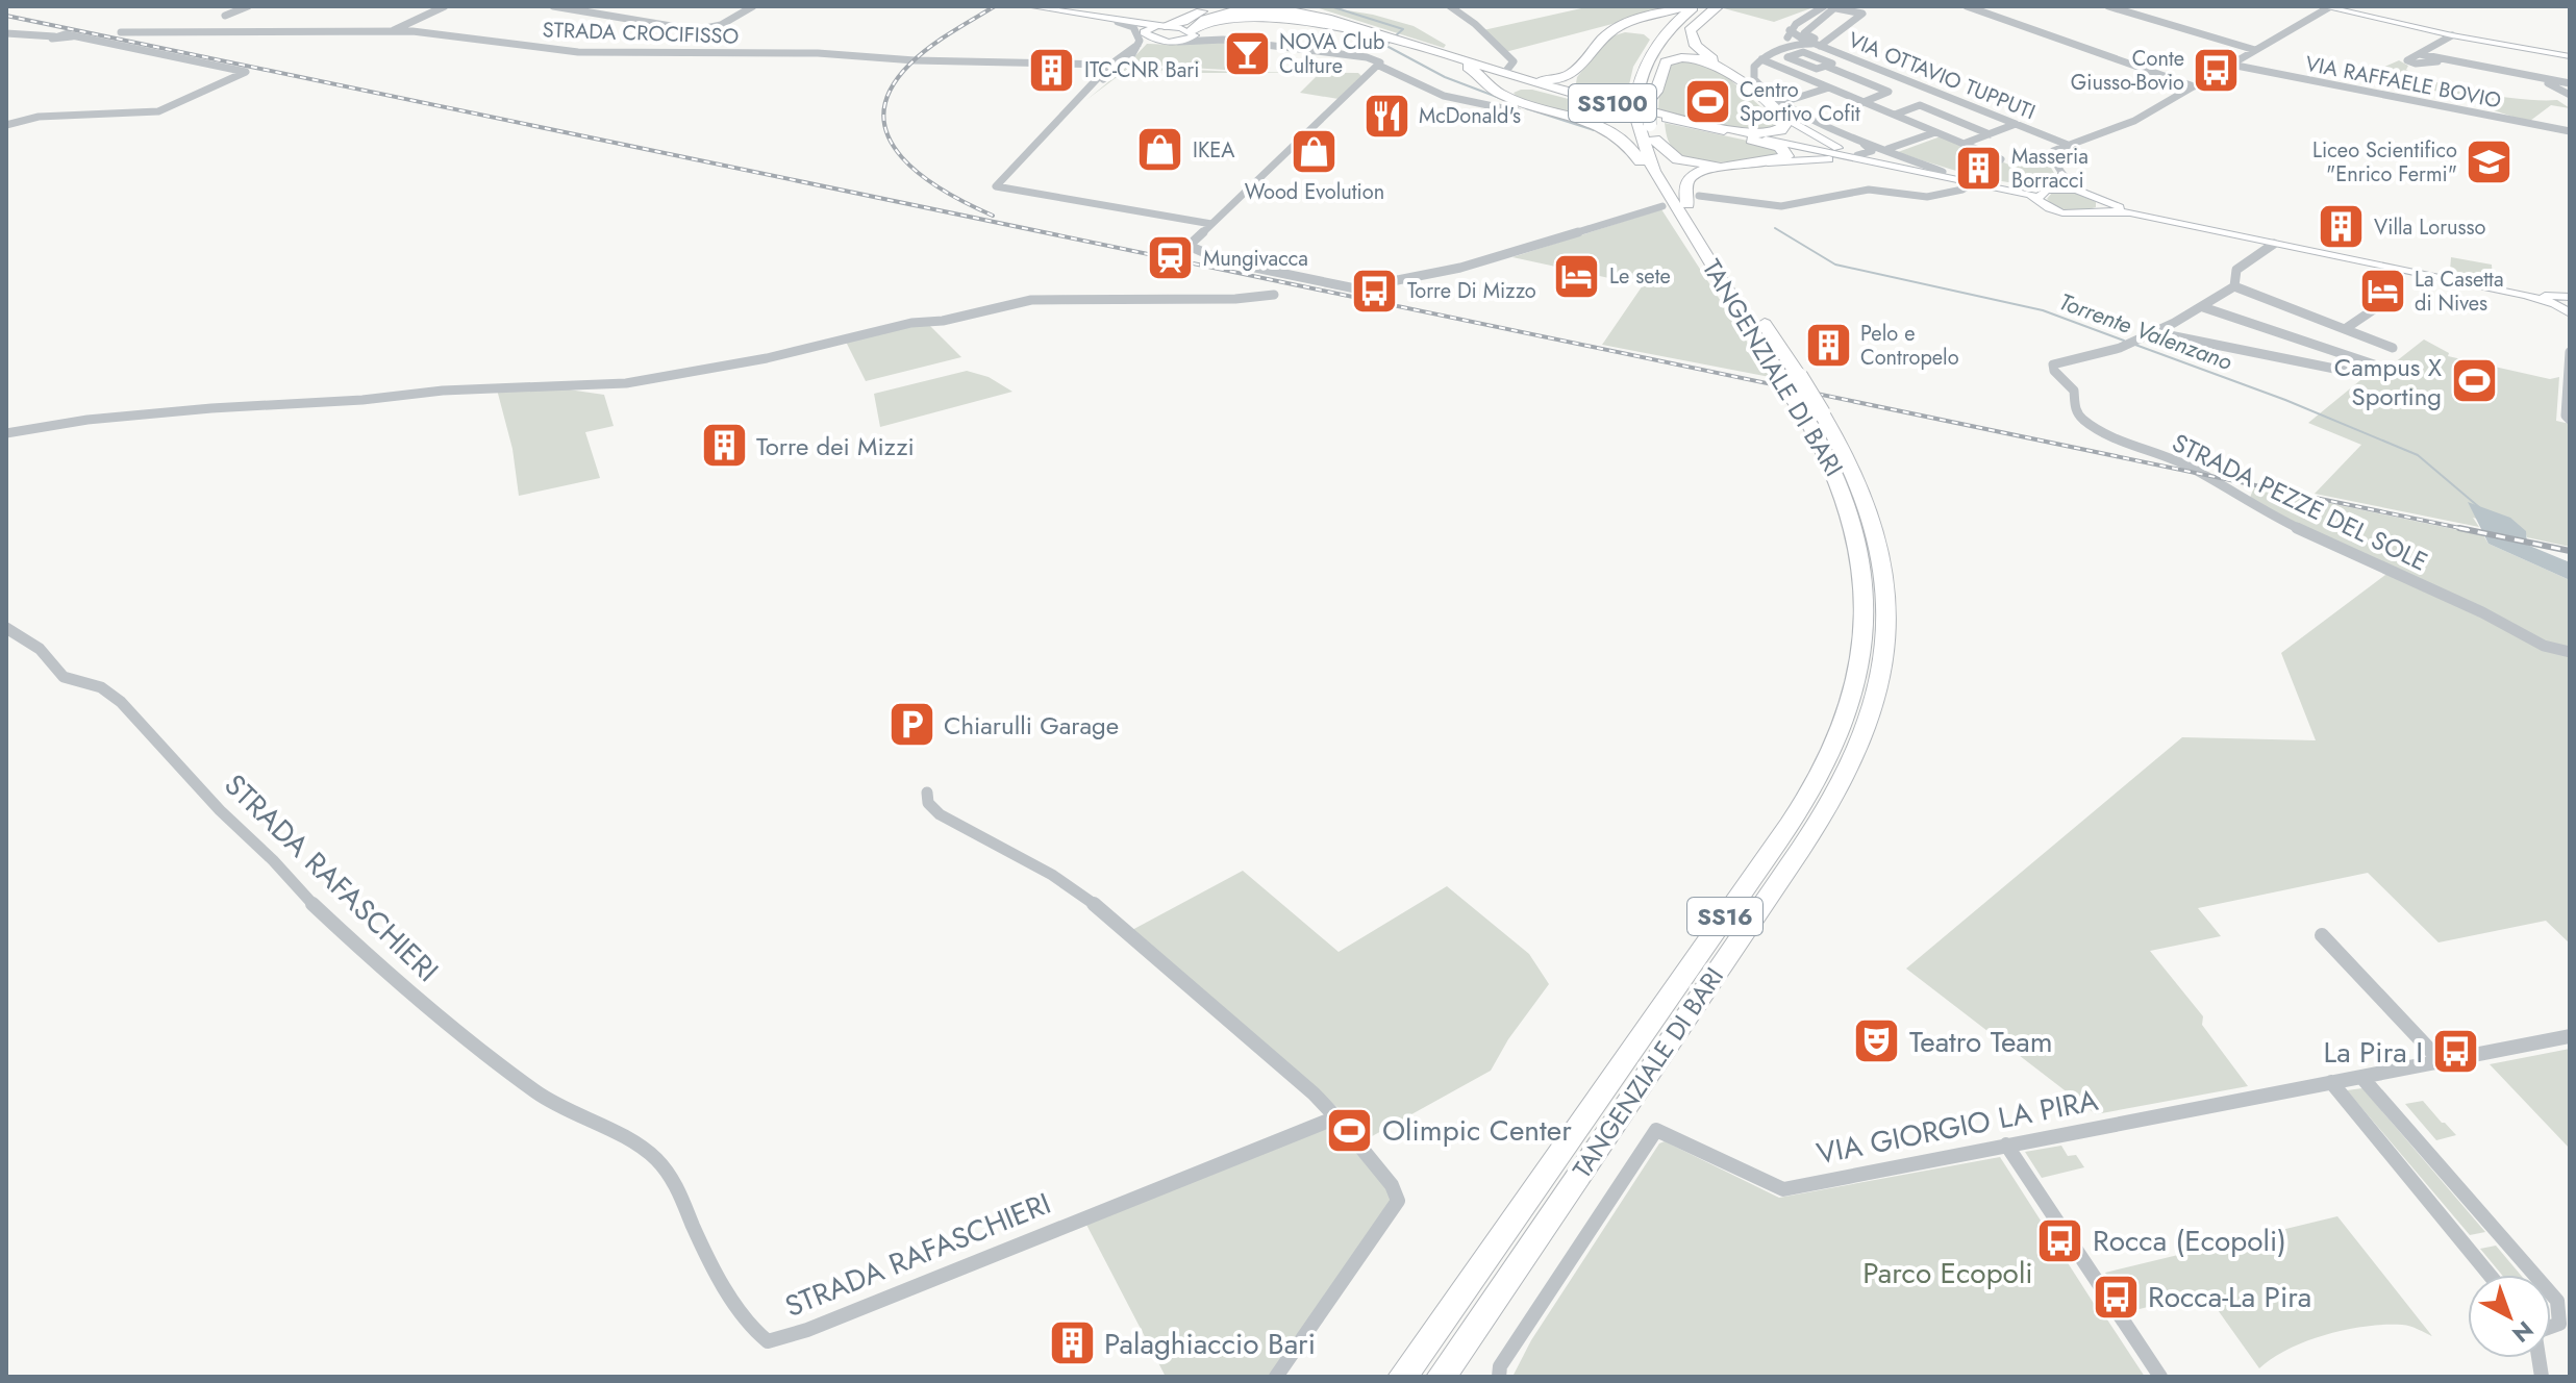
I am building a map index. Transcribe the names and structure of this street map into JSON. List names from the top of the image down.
{
  "streets": {
    "highway": ["SS100", "TANGENZIALE DI BARI", "SS16"],
    "street": [
      "STRADA CROCIFISSO",
      "VIA OTTAVIO TUPPUTI",
      "VIA RAFFAELE BOVIO",
      "STRADA PEZZE DEL SOLE",
      "STRADA RAFASCHIERI",
      "VIA GIORGIO LA PIRA"
    ]
  },
  "crossings": [
    ["SS100", "TANGENZIALE DI BARI"]
  ],
  "water": ["Torrente Valenzano"],
  "parks": ["Parco Ecopoli"],
  "places": {
    "bar": ["NOVA Club Culture"],
    "building": [
      "ITC-CNR Bari",
      "Masseria Borracci",
      "Villa Lorusso",
      "Pelo e Contropelo",
      "Torre dei Mizzi",
      "Palaghiaccio Bari"
    ],
    "bus stop": [
      "Conte Giusso-Bovio",
      "Torre Di Mizzo",
      "La Pira I",
      "Rocca (Ecopoli)",
      "Rocca-La Pira"
    ],
    "sports": ["Centro Sportivo Cofit", "Campus X Sporting", "Olimpic Center"],
    "restaurant": ["McDonald's"],
    "shop": ["IKEA", "Wood Evolution"],
    "school or university": ["Liceo Scientifico \"Enrico Fermi\""],
    "station": ["Mungivacca"],
    "hotel": ["Le sete", "La Casetta di Nives"],
    "parking": ["Chiarulli Garage"],
    "theatre": ["Teatro Team"]
  },
  "north": "bottom right"
}
